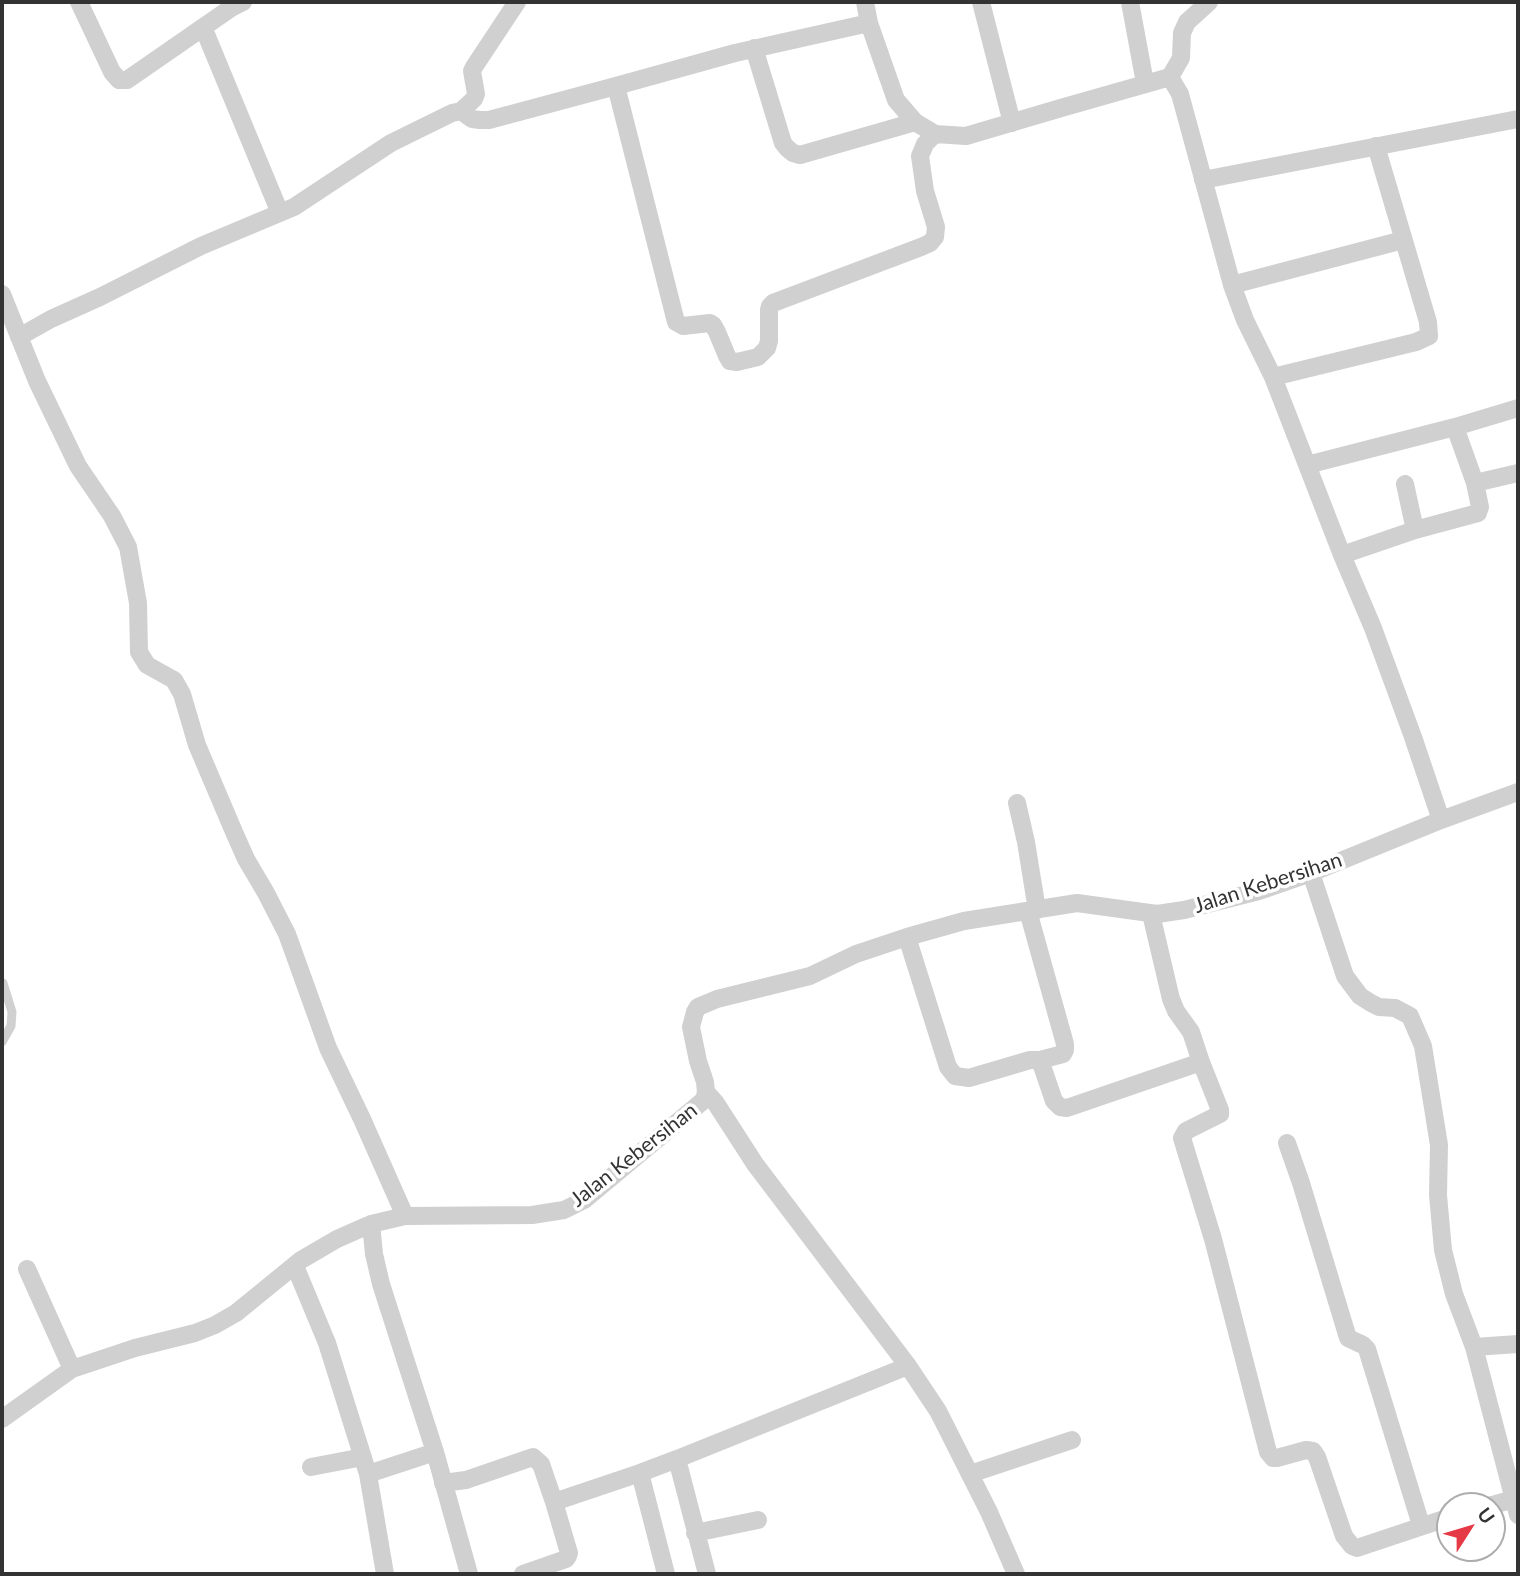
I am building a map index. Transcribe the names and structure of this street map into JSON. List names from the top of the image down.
{
  "streets": {
    "street": ["Jalan Kebersihan"]
  },
  "north": "top right"
}
